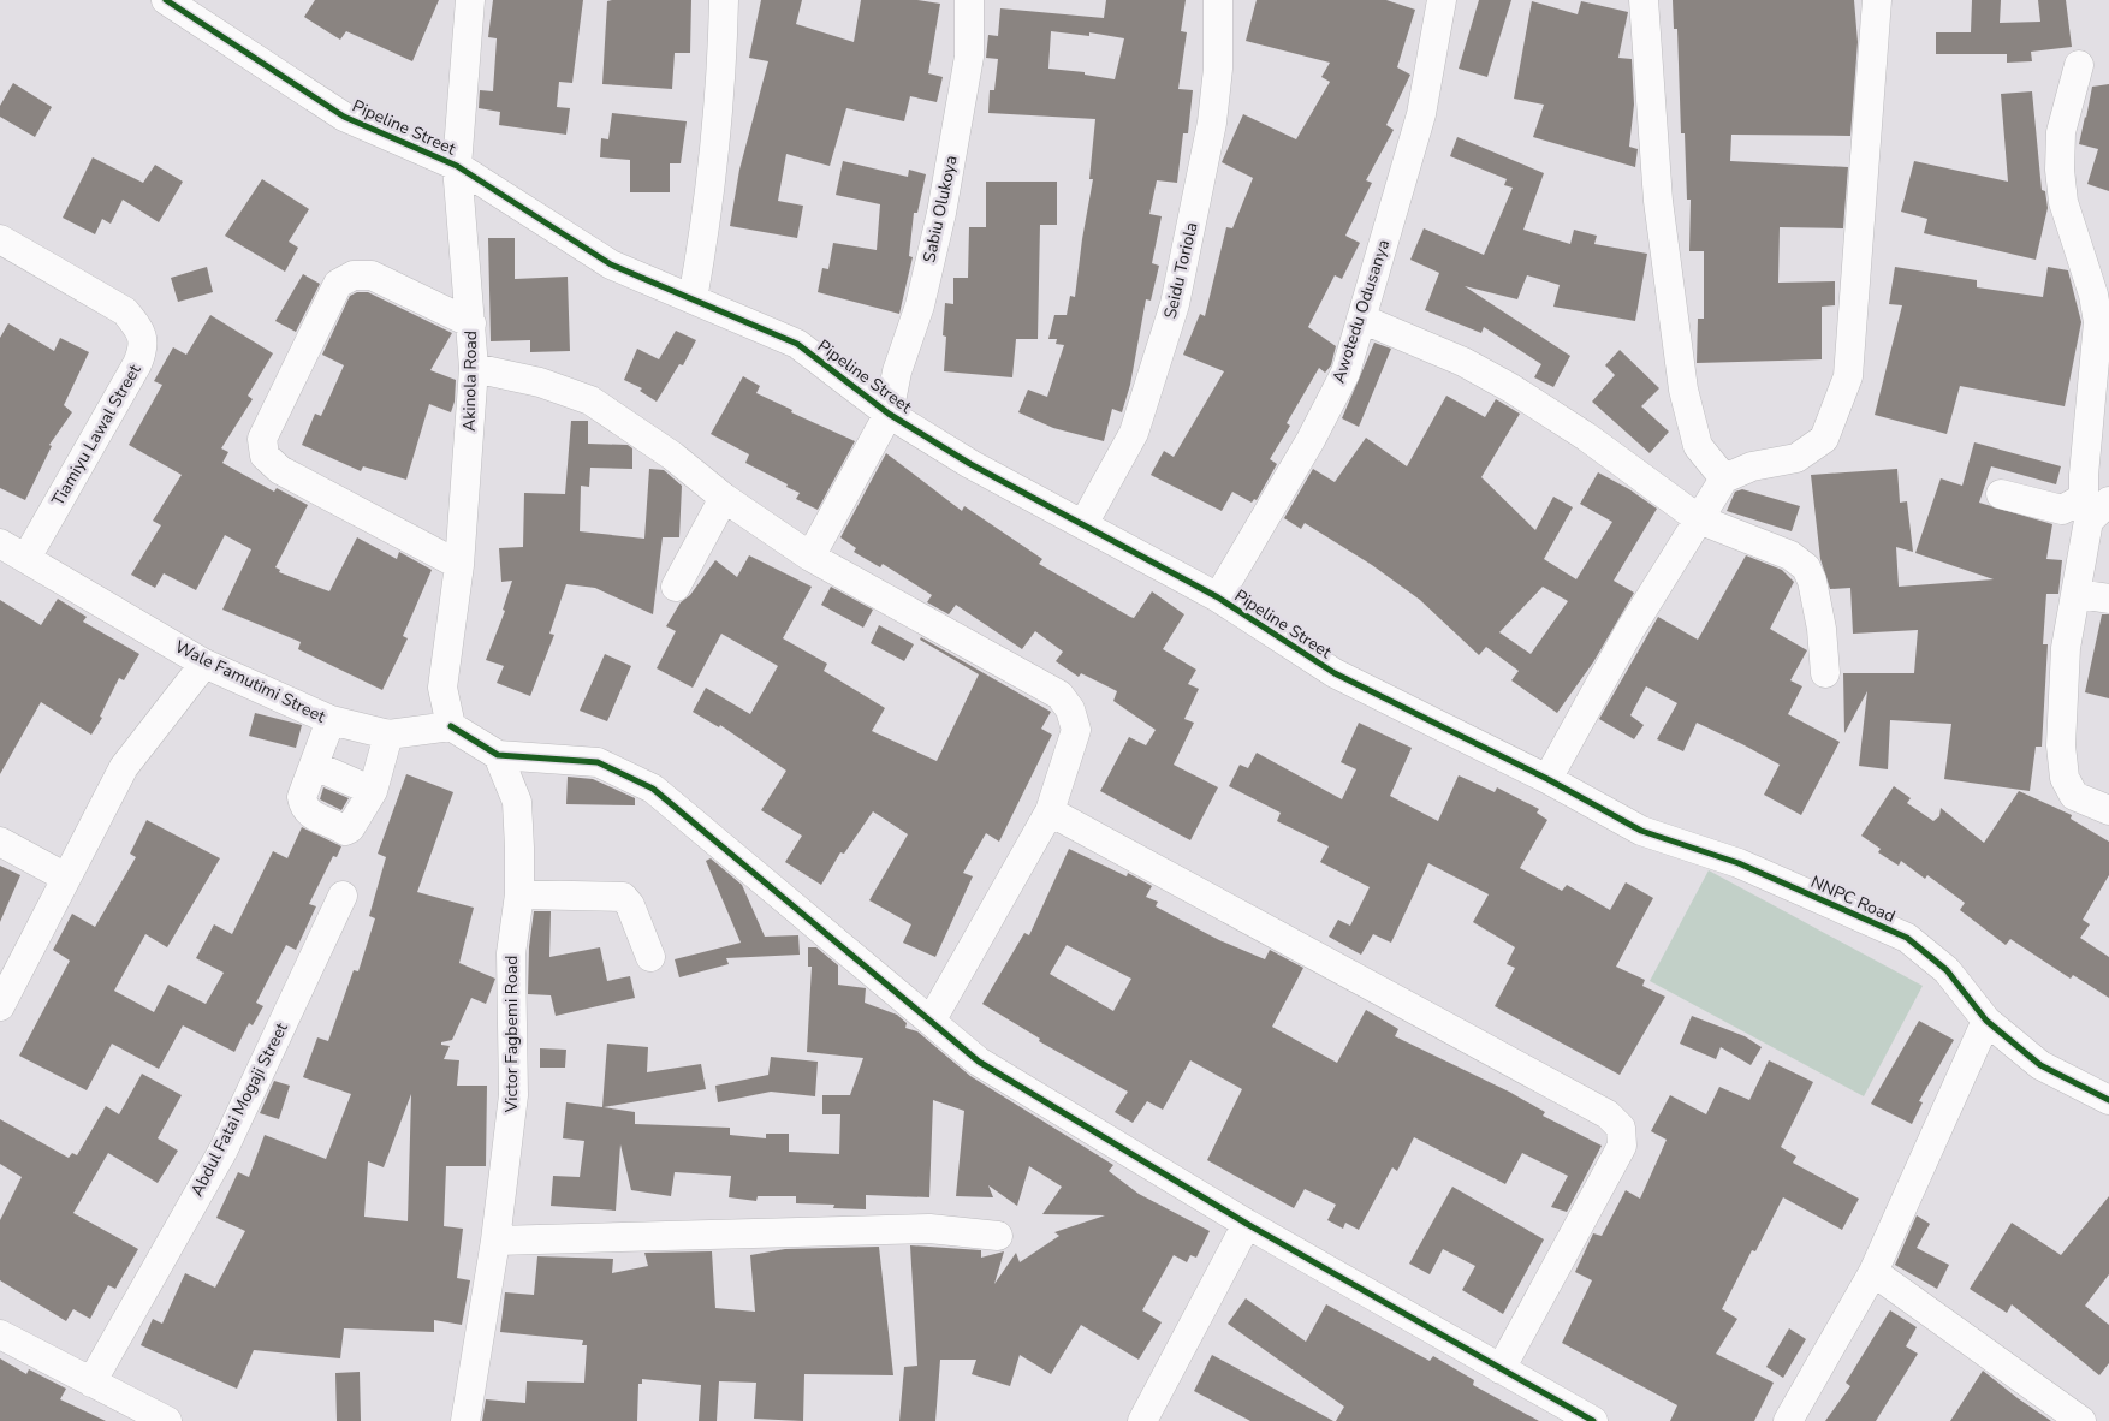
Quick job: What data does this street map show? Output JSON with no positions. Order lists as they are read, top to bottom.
{
  "streets": {
    "street": [
      "Pipeline Street",
      "Sabiu Olukoya",
      "Seidu Toriola",
      "Awotedu Odusanya",
      "Akinola Road",
      "Tiamiyu Lawal Street",
      "Wale Famutimi Street",
      "NNPC Road",
      "Victor Fagbemi Road",
      "Abdul Fatai Mogaji Street"
    ]
  },
  "crossings": [
    ["Pipeline Street", "Sabiu Olukoya"],
    ["Pipeline Street", "Seidu Toriola"],
    ["Pipeline Street", "Awotedu Odusanya"],
    ["Pipeline Street", "Akinola Road"],
    ["Pipeline Street", "NNPC Road"],
    ["Akinola Road", "Wale Famutimi Street"],
    ["Tiamiyu Lawal Street", "Wale Famutimi Street"]
  ]
}
